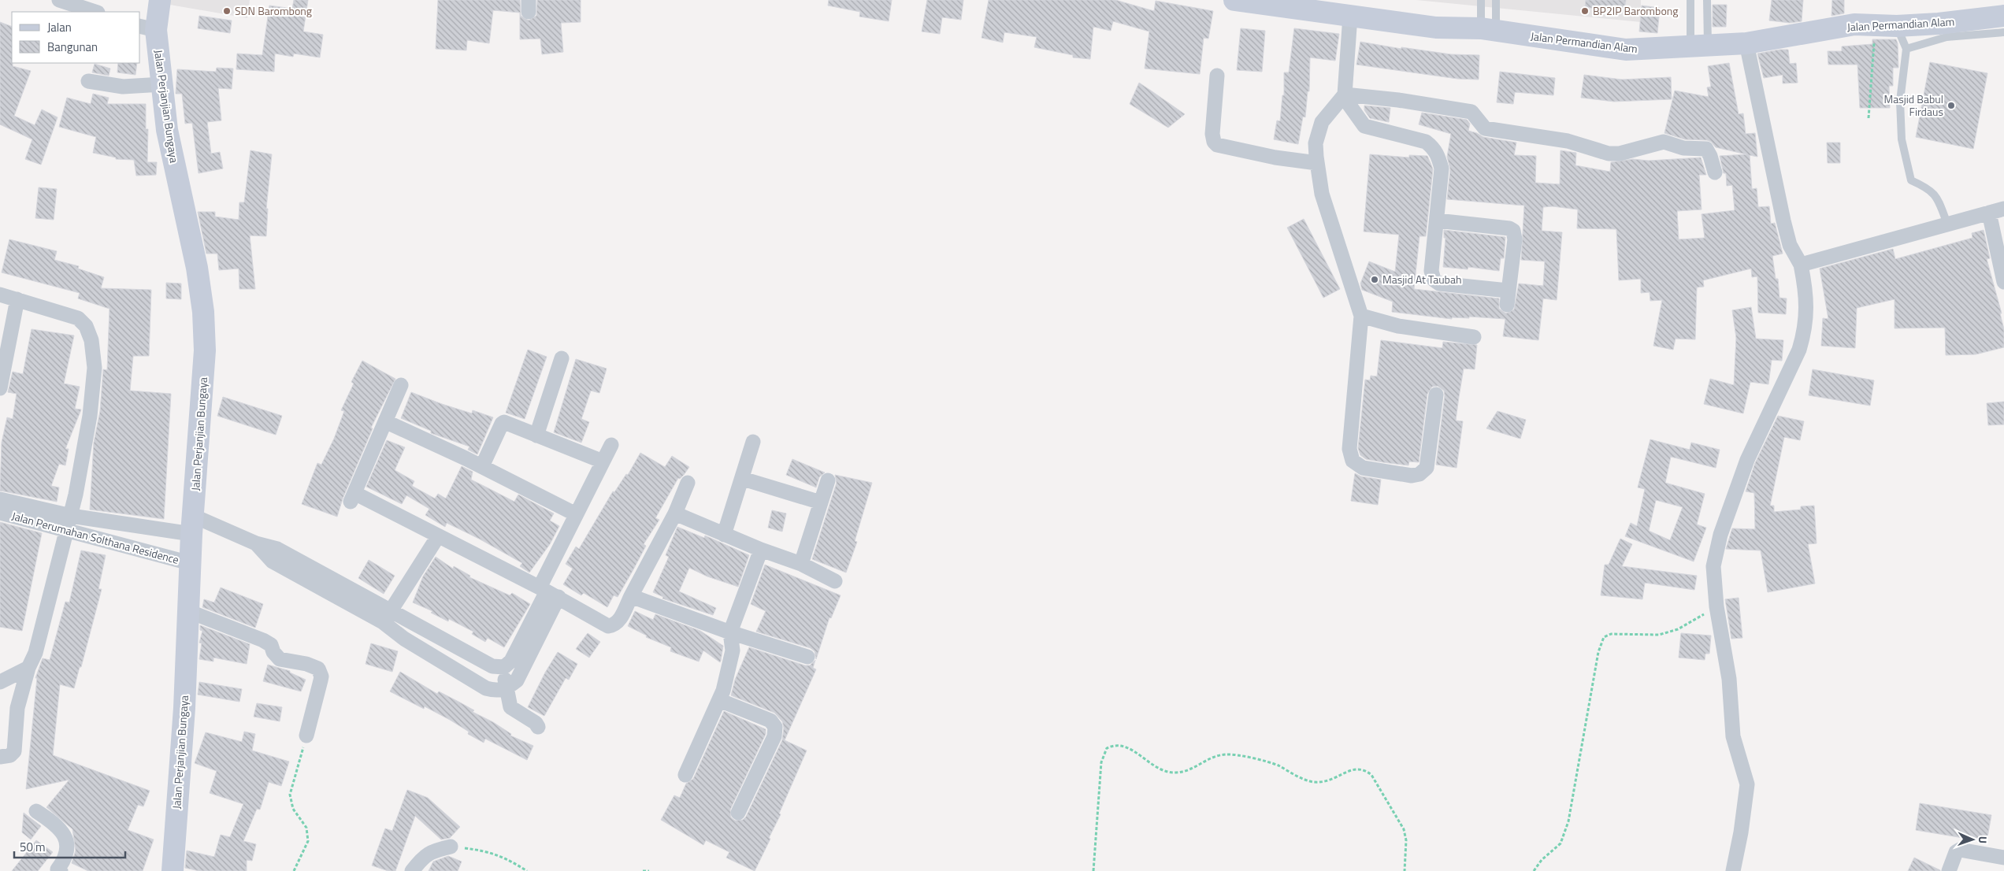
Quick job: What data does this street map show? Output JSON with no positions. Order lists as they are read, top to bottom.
{
  "streets": {
    "main road": ["Jalan Permandian Alam", "Jalan Perjanjian Bungaya"],
    "street": ["Jalan Perumahan Solthana Residence"]
  },
  "crossings": [
    ["Jalan Perjanjian Bungaya", "Jalan Perumahan Solthana Residence"]
  ],
  "places": [
    "SDN Barombong",
    "BP2IP Barombong",
    "Masjid Babul Firdaus",
    "Masjid At Taubah"
  ],
  "legend": ["Jalan", "Bangunan"],
  "scale_bar": "50 m",
  "north": "right"
}
